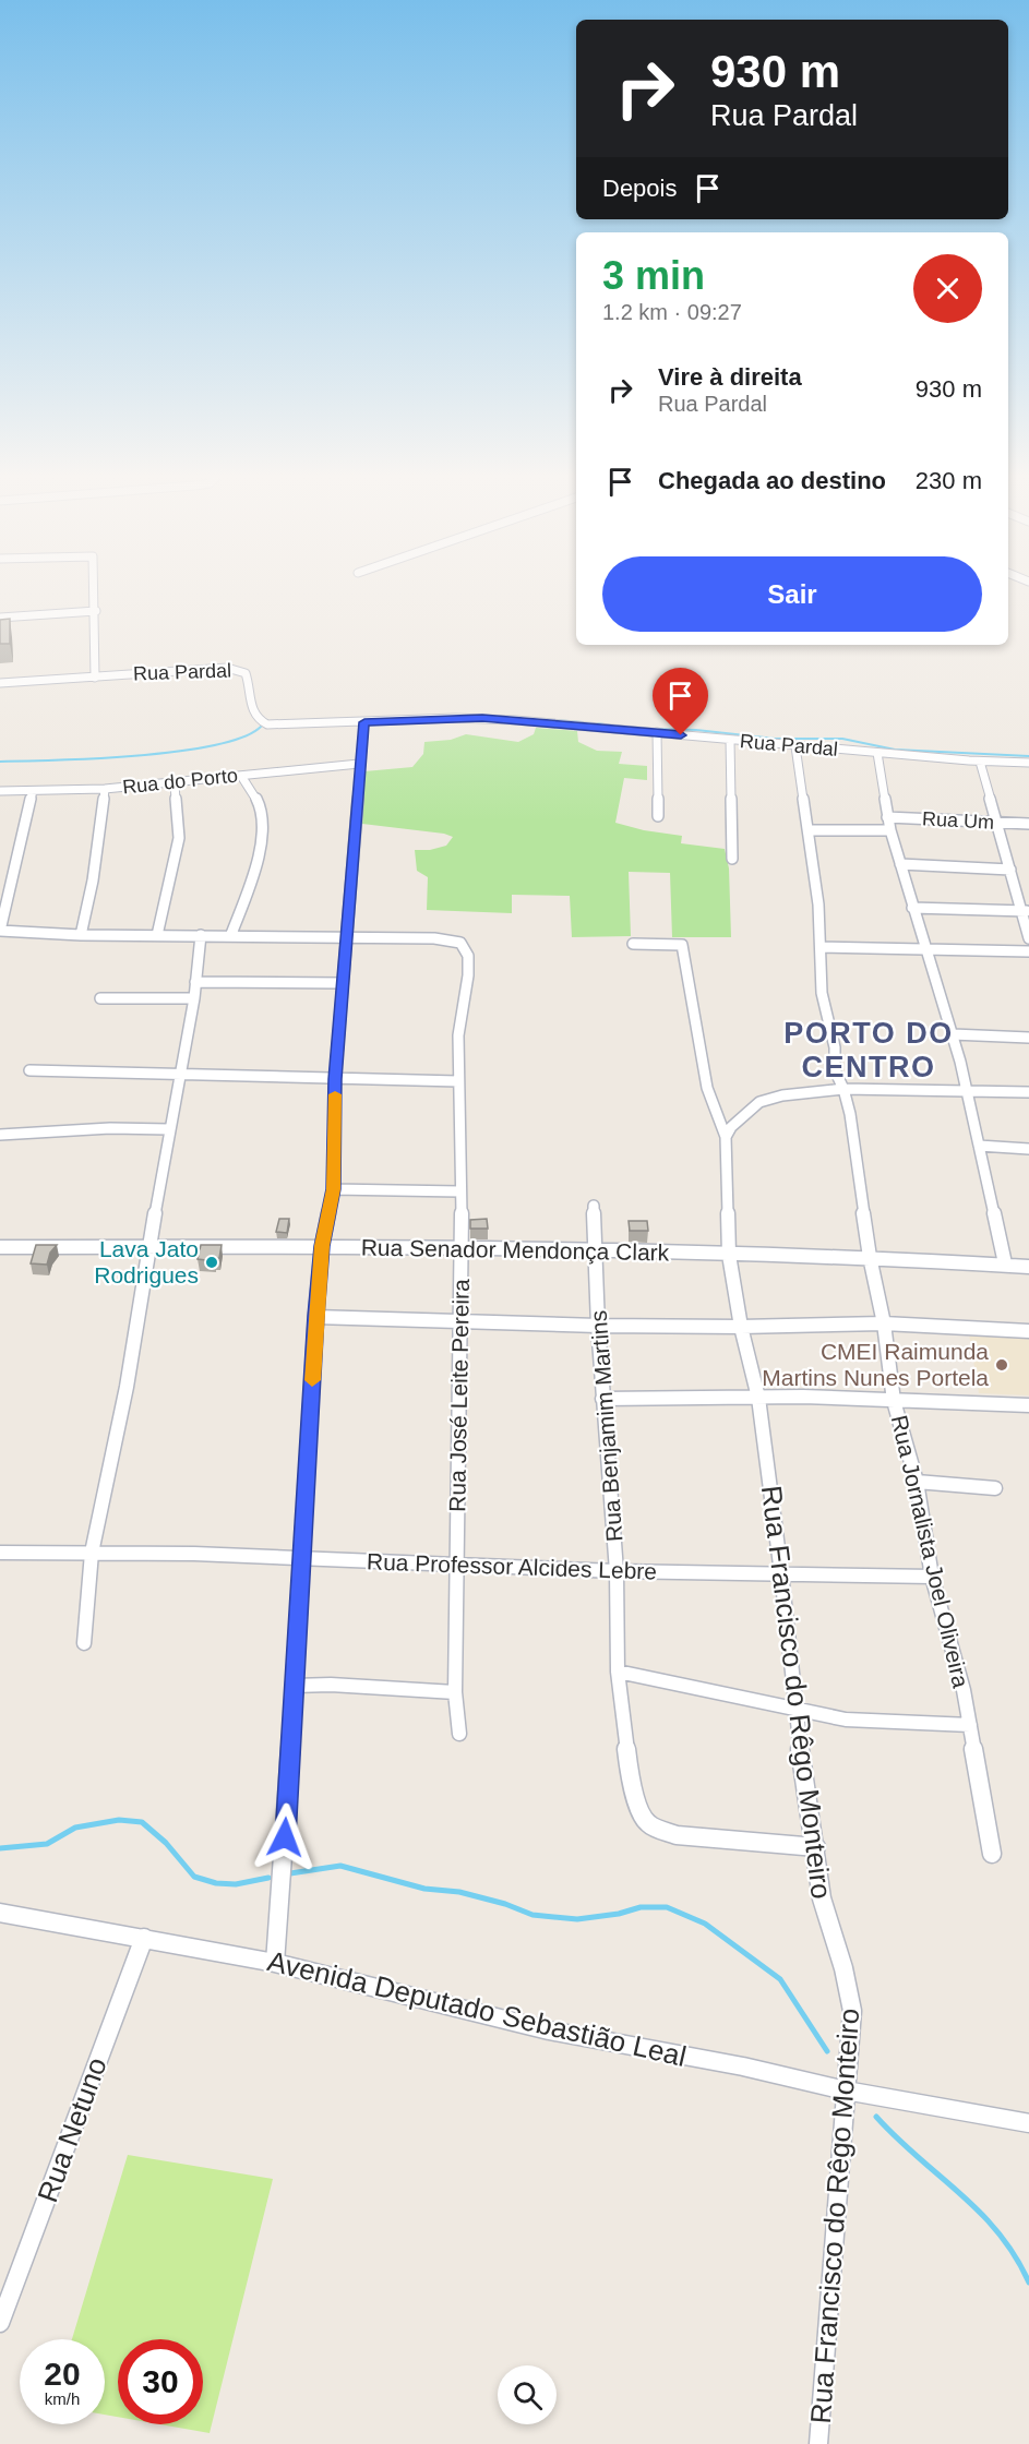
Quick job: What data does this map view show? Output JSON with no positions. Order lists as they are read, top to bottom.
{
  "streets": {
    "street": [
      "Rua Pardal",
      "Rua do Porto",
      "Rua Um",
      "Rua Senador Mendonça Clark",
      "Rua José Leite Pereira",
      "Rua Benjamim Martins",
      "Rua Jornalista Joel Oliveira",
      "Rua Professor Alcides Lebre",
      "Rua Francisco do Rêgo Monteiro",
      "Avenida Deputado Sebastião Leal",
      "Rua Netuno"
    ]
  },
  "crossings": [
    ["Rua Pardal", "Rua Jornalista Joel Oliveira"],
    ["Rua Um", "Rua Jornalista Joel Oliveira"],
    ["Rua Senador Mendonça Clark", "Rua José Leite Pereira"],
    ["Rua Senador Mendonça Clark", "Rua Benjamim Martins"],
    ["Rua Senador Mendonça Clark", "Rua Jornalista Joel Oliveira"],
    ["Rua Senador Mendonça Clark", "Rua Francisco do Rêgo Monteiro"],
    ["Rua José Leite Pereira", "Rua Professor Alcides Lebre"],
    ["Rua Benjamim Martins", "Rua Professor Alcides Lebre"],
    ["Rua Benjamim Martins", "Rua Francisco do Rêgo Monteiro"],
    ["Rua Jornalista Joel Oliveira", "Rua Professor Alcides Lebre"],
    ["Rua Professor Alcides Lebre", "Rua Francisco do Rêgo Monteiro"],
    ["Rua Francisco do Rêgo Monteiro", "Avenida Deputado Sebastião Leal"],
    ["Avenida Deputado Sebastião Leal", "Rua Netuno"]
  ],
  "districts": ["PORTO DO CENTRO"],
  "places": ["Lava Jato Rodrigues", "CMEI Raimunda Martins Nunes Portela"],
  "page": {
    "turn": ["930 m", "Rua Pardal"],
    "then": "Depois",
    "heading": ["3 min", "1.2 km · 09:27"],
    "list": [
      {
        "name": "Vire à direita",
        "note": "Rua Pardal",
        "value": "930 m"
      },
      {
        "name": "Chegada ao destino",
        "value": "230 m"
      }
    ],
    "buttons": "Sair",
    "speed": "20 km/h",
    "limit": "30"
  }
}
